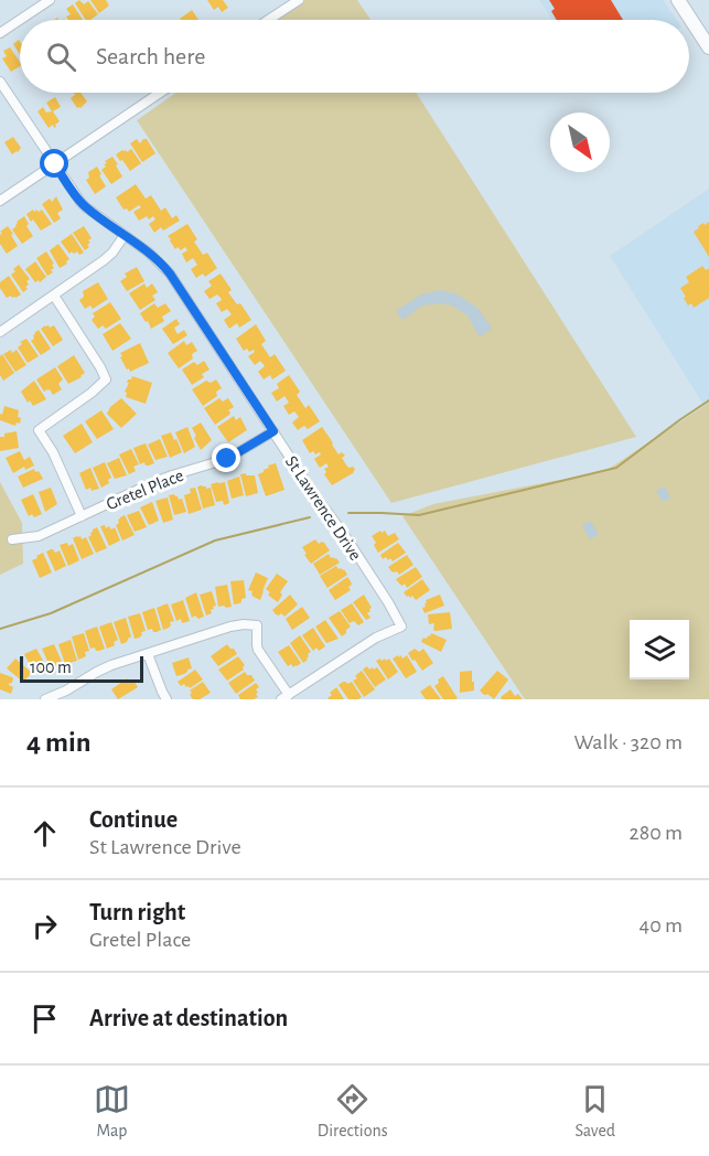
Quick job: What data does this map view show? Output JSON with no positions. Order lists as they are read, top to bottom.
{
  "streets": {
    "street": ["Gretel Place", "St Lawrence Drive"]
  },
  "crossings": [
    ["Gretel Place", "St Lawrence Drive"]
  ],
  "scale_bar": "100 m",
  "north": "bottom right",
  "page": {
    "search": "Search here",
    "scale": "100 m",
    "heading": ["4 min", "Walk · 320 m"],
    "list": [
      ["Continue", "St Lawrence Drive", "280 m"],
      ["Turn right", "Gretel Place", "40 m"],
      "Arrive at destination"
    ],
    "nav": ["Map", "Directions", "Saved"]
  }
}
